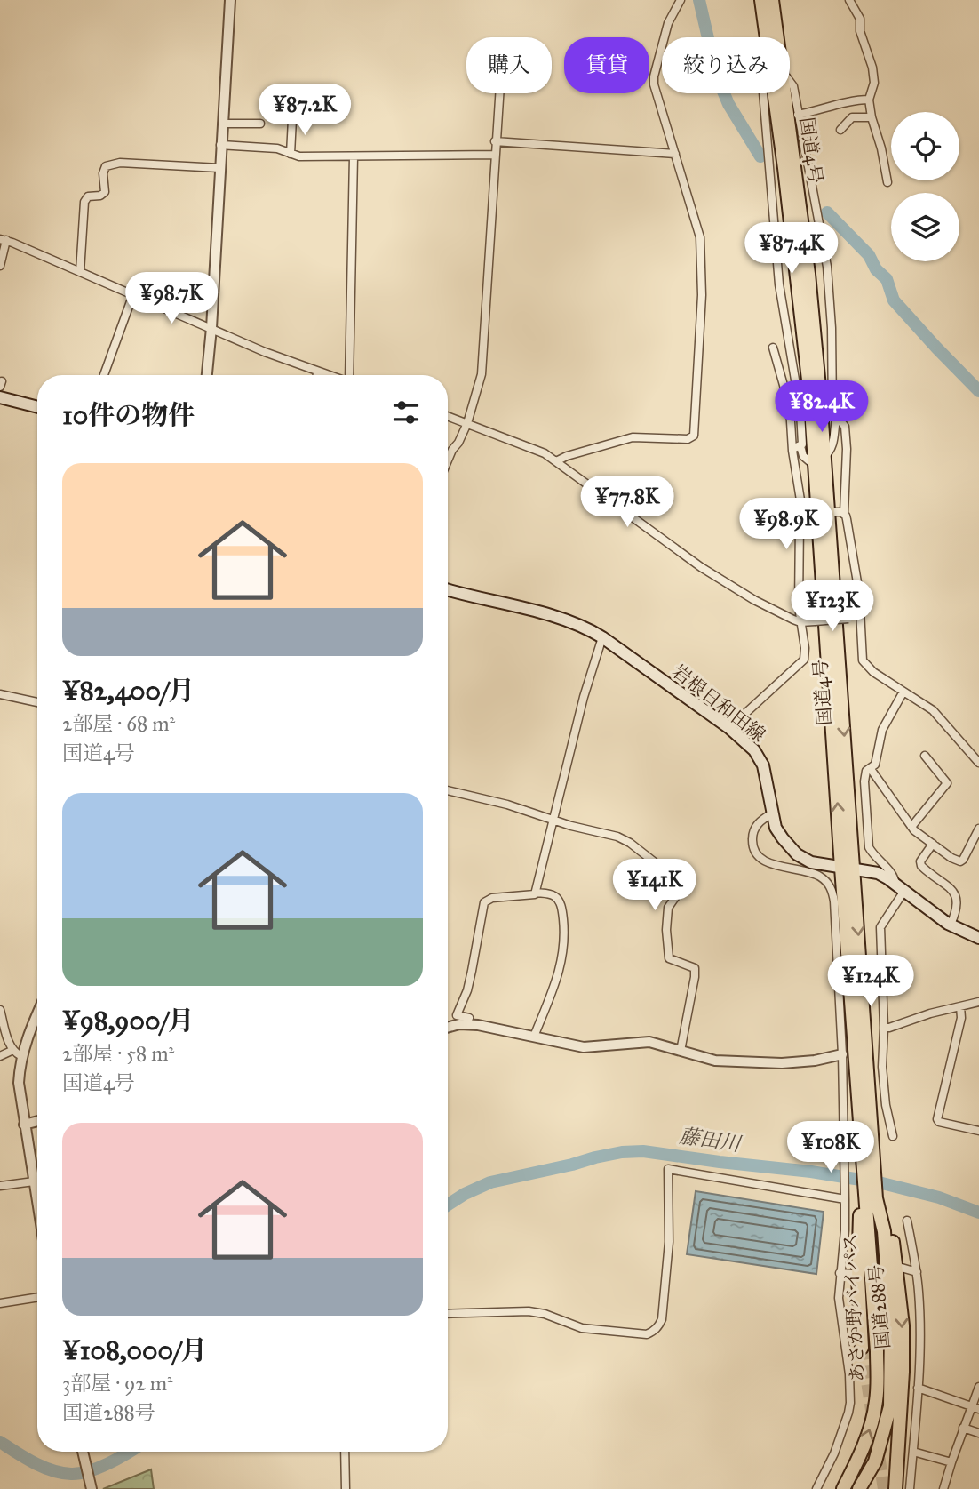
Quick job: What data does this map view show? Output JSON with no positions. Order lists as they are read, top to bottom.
{
  "streets": {
    "highway": ["国道4号", "国道288号", "あさか野バイパス"],
    "main road": ["岩根日和田線"]
  },
  "crossings": [
    ["国道4号", "岩根日和田線"],
    ["国道4号", "国道288号"],
    ["国道288号", "あさか野バイパス"]
  ],
  "water": ["藤田川"],
  "page": {
    "chip": ["購入", "賃貸", "絞り込み"],
    "price": [
      "¥87.2K",
      "¥87.4K",
      "¥98.7K",
      "¥82.4K",
      "¥77.8K",
      "¥98.9K",
      "¥123K",
      "¥141K",
      "¥124K",
      "¥108K"
    ],
    "heading": "10件の物件",
    "list": [
      {
        "name": "¥82,400/月",
        "note": "2部屋 · 68 m² · 国道4号"
      },
      {
        "name": "¥98,900/月",
        "note": "2部屋 · 58 m² · 国道4号"
      },
      {
        "name": "¥108,000/月",
        "note": "3部屋 · 92 m² · 国道288号"
      }
    ]
  }
}
